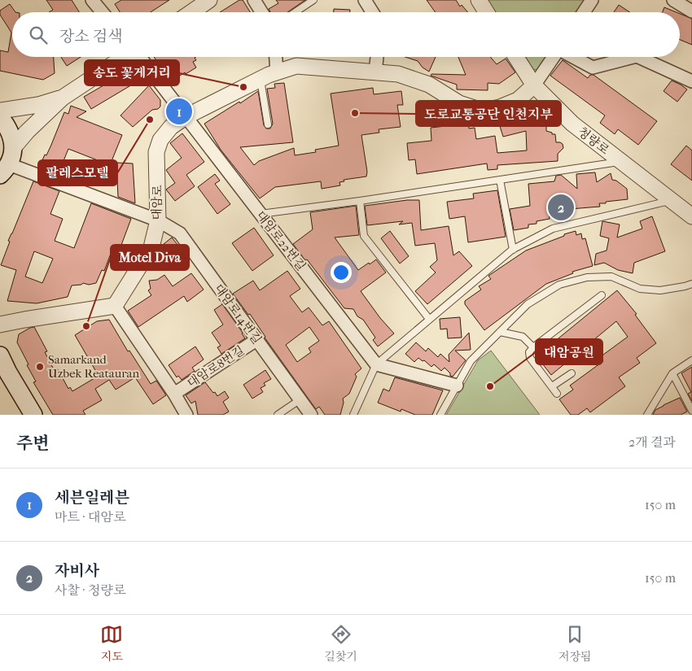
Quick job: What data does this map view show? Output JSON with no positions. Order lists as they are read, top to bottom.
{
  "streets": {
    "street": [
      "청량로",
      "대암로",
      "대암로22번길",
      "대암로14번길",
      "대암로8번길"
    ]
  },
  "crossings": [
    ["청량로", "대암로"],
    ["대암로", "대암로22번길"],
    ["대암로", "대암로14번길"],
    ["대암로", "대암로8번길"],
    ["대암로14번길", "대암로8번길"]
  ],
  "places": [
    "송도 꽃게거리",
    "도로교통공단 인천지부",
    "팔레스모텔",
    "Motel Diva",
    "Samarkand Uzbek Reatauran",
    "대암공원"
  ],
  "page": {
    "search": "장소 검색",
    "pins": ["1", "2"],
    "heading": ["주변", "2개 결과"],
    "list": [
      {
        "mark": "1",
        "name": "세븐일레븐",
        "note": "마트 · 대암로",
        "value": "150 m"
      },
      {
        "mark": "2",
        "name": "자비사",
        "note": "사찰 · 청량로",
        "value": "150 m"
      }
    ],
    "nav": ["지도", "길찾기", "저장됨"]
  }
}
